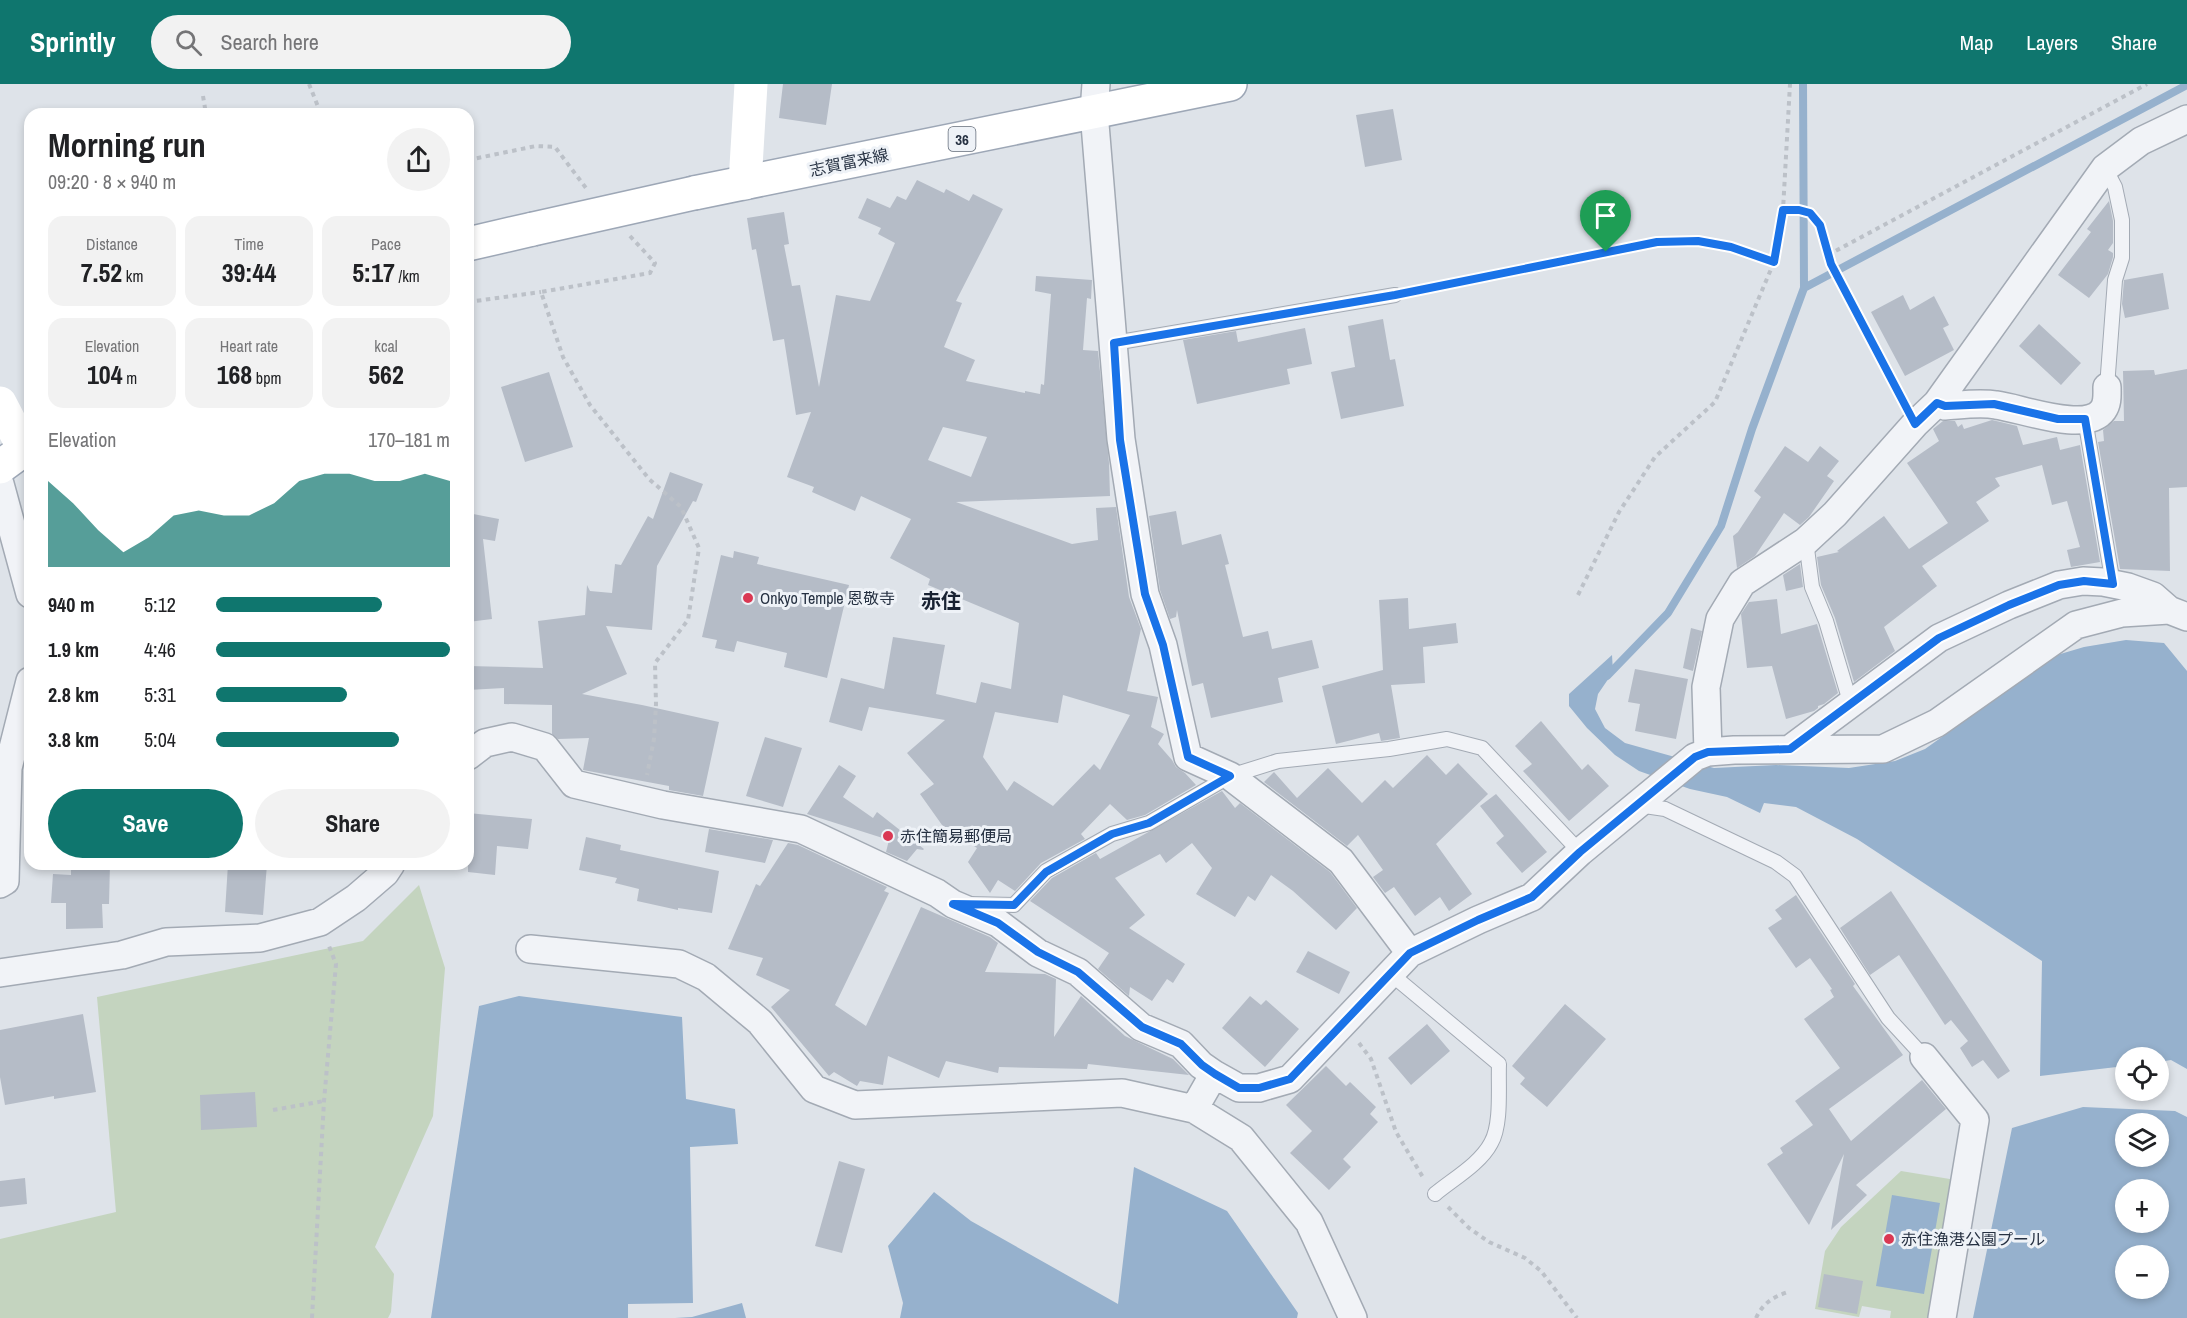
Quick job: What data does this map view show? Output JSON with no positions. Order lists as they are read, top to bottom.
{
  "streets": {
    "main road": ["36", "志賀富来線"]
  },
  "districts": ["赤住"],
  "places": ["Onkyo Temple 恩敬寺", "赤住簡易郵便局", "赤住漁港公園プール"],
  "page": {
    "header": "Sprintly",
    "search": "Search here",
    "nav": ["Map", "Layers", "Share"],
    "heading": ["Morning run", "09:20 · 8 × 940 m"],
    "stats": [
      ["Distance", "7.52 km"],
      ["Time", "39:44"],
      ["Pace", "5:17 /km"],
      ["Elevation", "104 m"],
      ["Heart rate", "168 bpm"],
      ["kcal", "562"]
    ],
    "chart": ["Elevation", "170–181 m"],
    "list": [
      {
        "name": "940 m",
        "note": "5:12"
      },
      {
        "name": "1.9 km",
        "note": "4:46"
      },
      {
        "name": "2.8 km",
        "note": "5:31"
      },
      {
        "name": "3.8 km",
        "note": "5:04"
      }
    ],
    "buttons": ["Save", "Share"],
    "map_buttons": ["+", "−"]
  }
}
